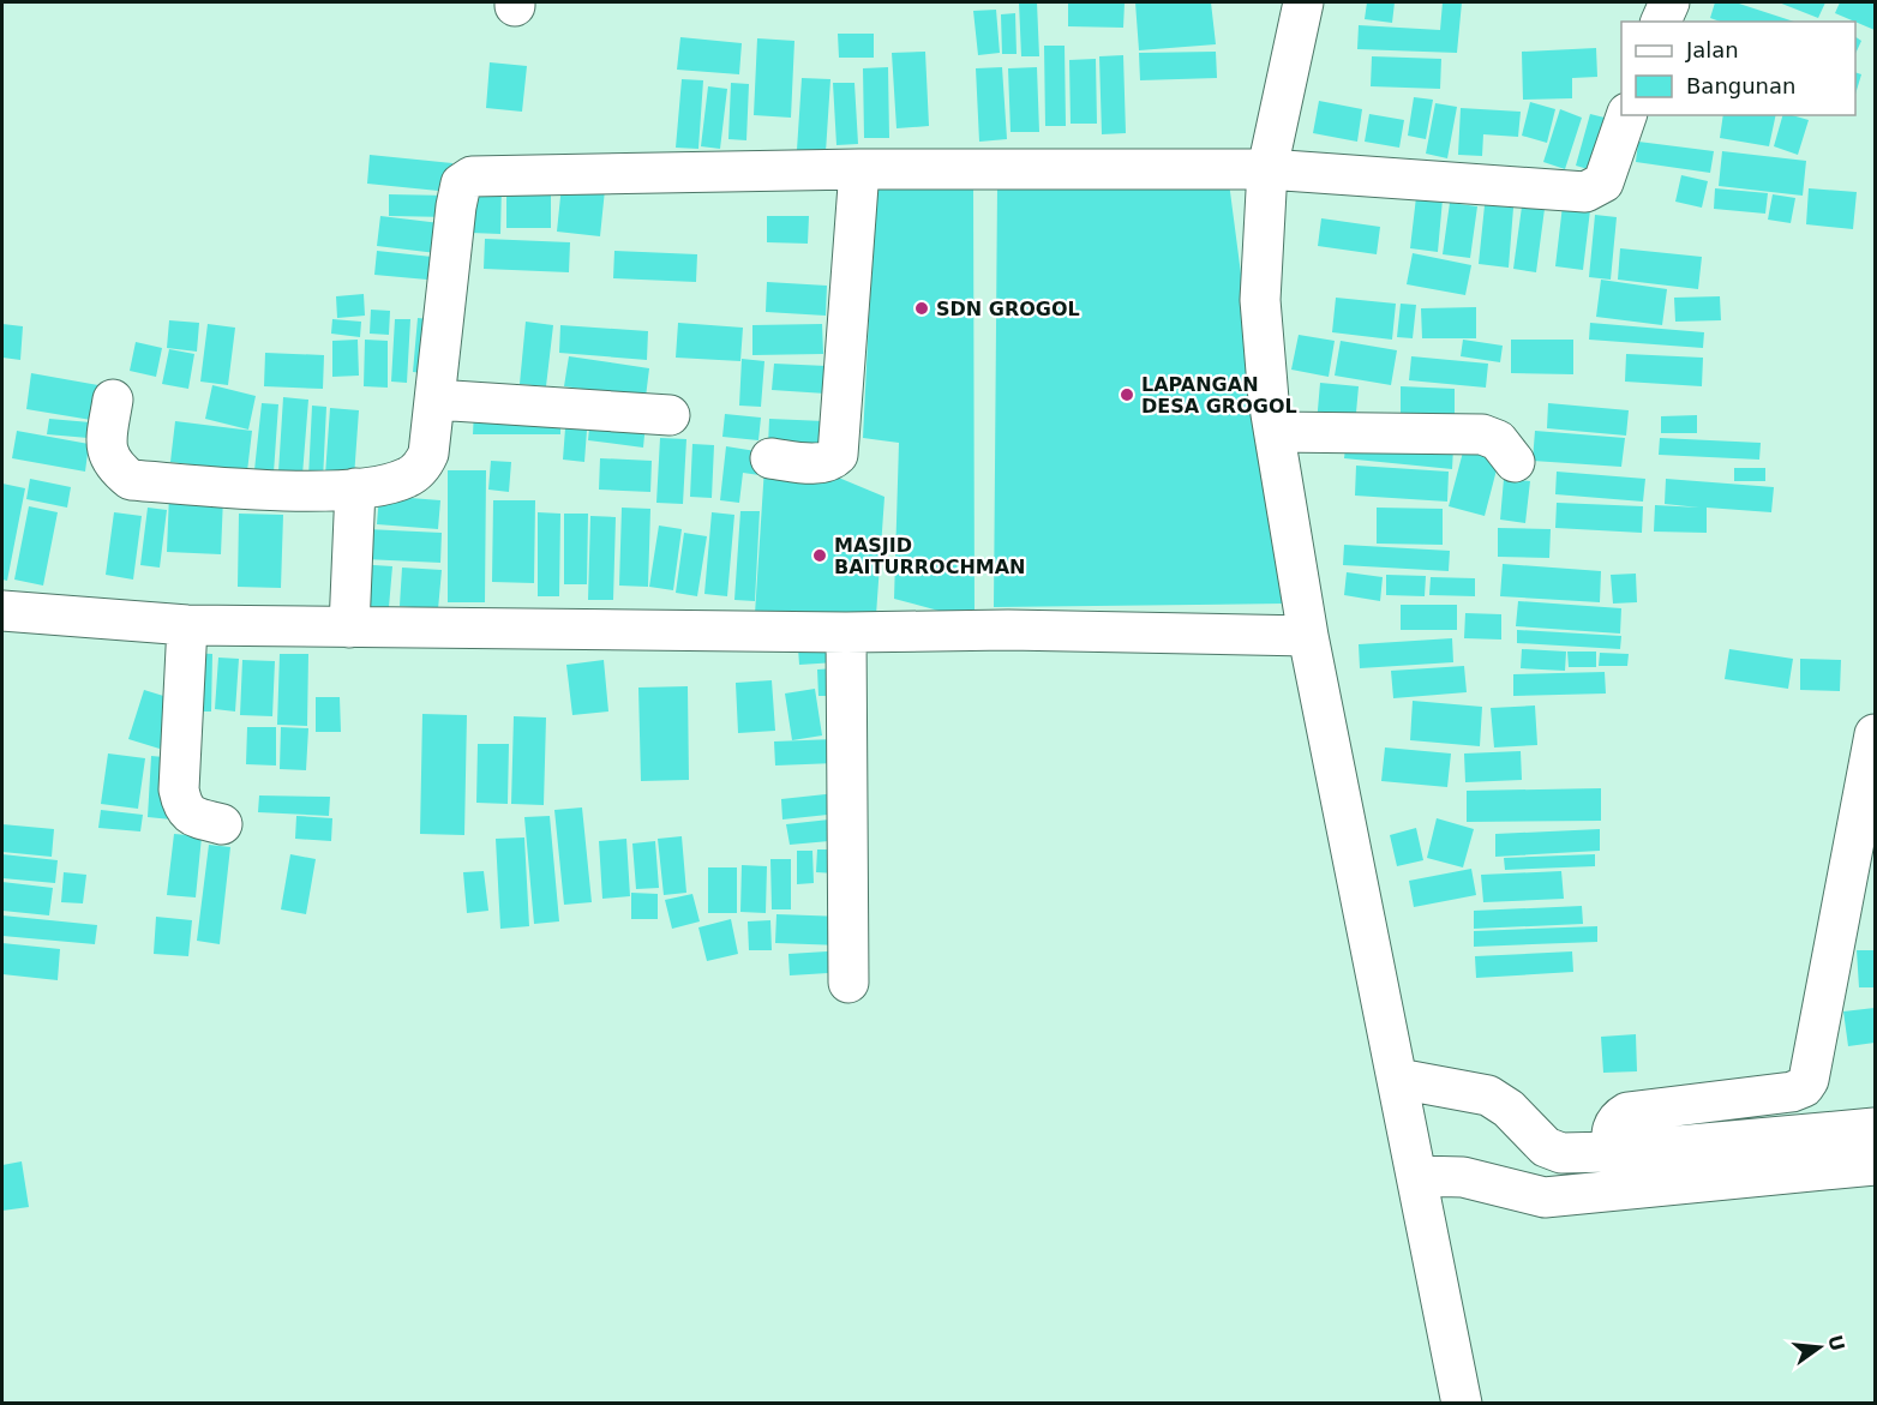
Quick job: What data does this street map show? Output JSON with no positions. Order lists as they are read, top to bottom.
{
  "places": ["SDN GROGOL", "LAPANGAN DESA GROGOL", "MASJID BAITURROCHMAN"],
  "legend": ["Jalan", "Bangunan"],
  "north": "right"
}
